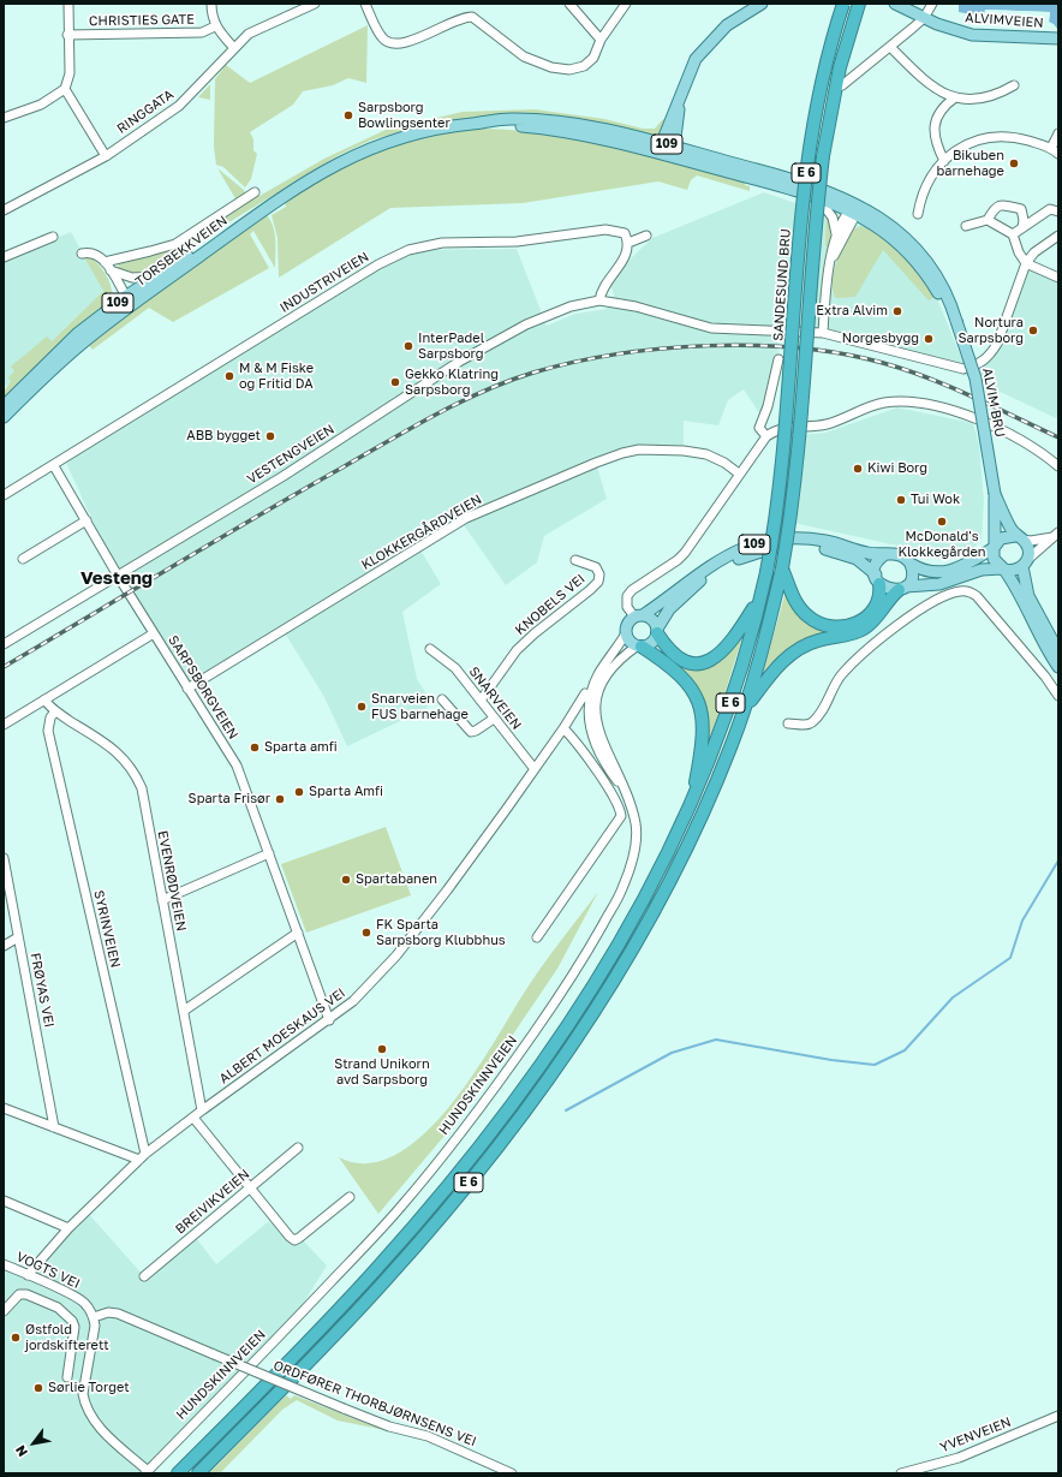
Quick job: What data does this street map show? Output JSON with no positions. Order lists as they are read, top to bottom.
{
  "streets": {
    "highway": ["E 6", "SANDESUND BRU"],
    "main road": [
      "ALVIMVEIEN",
      "109",
      "TORSBEKKVEIEN",
      "ALVIM BRU"
    ],
    "street": [
      "CHRISTIES GATE",
      "RINGGATA",
      "INDUSTRIVEIEN",
      "VESTENGVEIEN",
      "KLOKKERGÅRDVEIEN",
      "KNOBELS VEI",
      "SARPSBORGVEIEN",
      "SNARVEIEN",
      "EVENRØDVEIEN",
      "SYRINVEIEN",
      "FRØYAS VEI",
      "ALBERT MOESKAUS VEI",
      "HUNDSKINNVEIEN",
      "BREIVIKVEIEN",
      "VOGTS VEI",
      "ORDFØRER THORBJØRNSENS VEI",
      "YVENVEIEN"
    ]
  },
  "crossings": [
    ["109", "E 6"],
    ["109", "TORSBEKKVEIEN"],
    ["109", "ALVIM BRU"],
    ["109", "HUNDSKINNVEIEN"],
    ["E 6", "SANDESUND BRU"],
    ["E 6", "HUNDSKINNVEIEN"],
    ["TORSBEKKVEIEN", "ALVIM BRU"],
    ["INDUSTRIVEIEN", "SARPSBORGVEIEN"],
    ["VESTENGVEIEN", "SARPSBORGVEIEN"],
    ["KLOKKERGÅRDVEIEN", "SARPSBORGVEIEN"],
    ["KNOBELS VEI", "SNARVEIEN"],
    ["SARPSBORGVEIEN", "ALBERT MOESKAUS VEI"],
    ["SNARVEIEN", "ALBERT MOESKAUS VEI"],
    ["EVENRØDVEIEN", "SYRINVEIEN"],
    ["EVENRØDVEIEN", "ALBERT MOESKAUS VEI"],
    ["SYRINVEIEN", "ALBERT MOESKAUS VEI"],
    ["ALBERT MOESKAUS VEI", "VOGTS VEI"],
    ["VOGTS VEI", "ORDFØRER THORBJØRNSENS VEI"]
  ],
  "districts": ["Vesteng"],
  "places": [
    "Sarpsborg Bowlingsenter",
    "Bikuben barnehage",
    "Extra Alvim",
    "Nortura Sarpsborg",
    "Norgesbygg",
    "InterPadel Sarpsborg",
    "M & M Fiske og Fritid DA",
    "Gekko Klatring Sarpsborg",
    "ABB bygget",
    "Kiwi Borg",
    "Tui Wok",
    "McDonald's Klokkegården",
    "Snarveien FUS barnehage",
    "Sparta amfi",
    "Sparta Amfi",
    "Sparta Frisør",
    "Spartabanen",
    "FK Sparta Sarpsborg Klubbhus",
    "Strand Unikorn avd Sarpsborg",
    "Østfold jordskifterett",
    "Sørlie Torget"
  ],
  "north": "bottom left"
}
